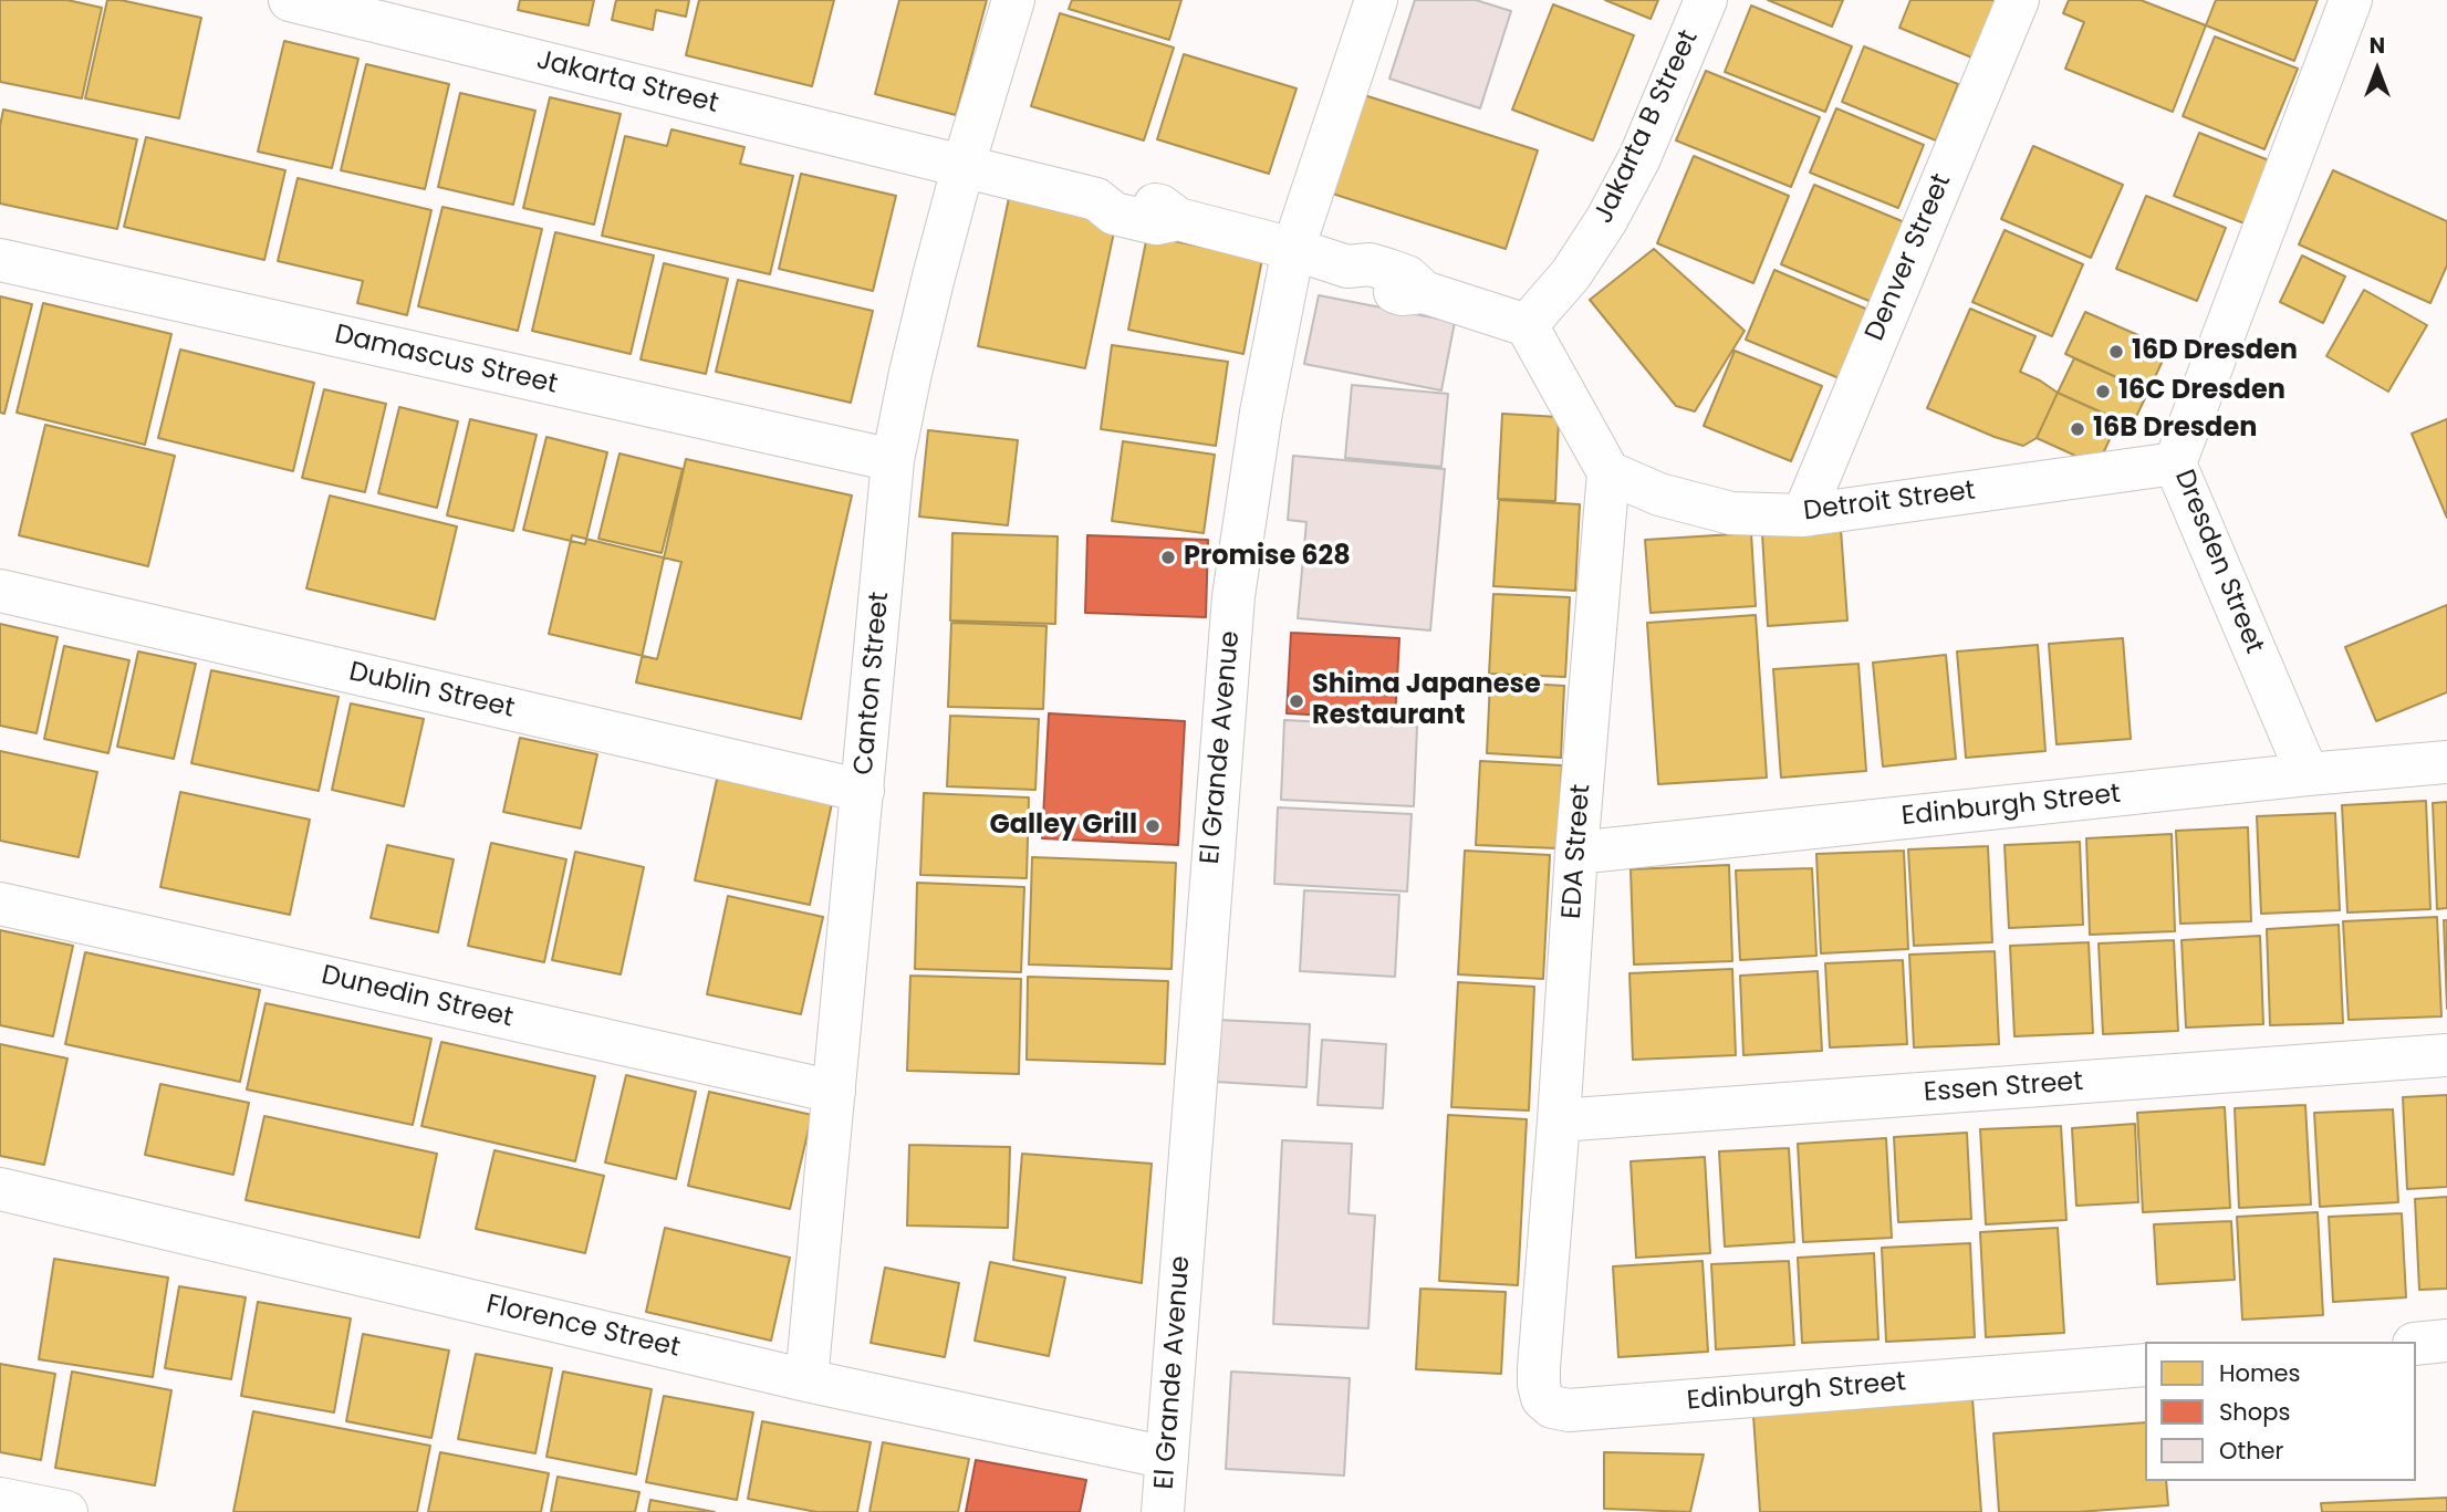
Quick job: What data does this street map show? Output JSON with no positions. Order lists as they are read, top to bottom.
{
  "streets": {
    "street": [
      "Jakarta Street",
      "Jakarta B Street",
      "Denver Street",
      "Damascus Street",
      "Detroit Street",
      "Dresden Street",
      "Canton Street",
      "Dublin Street",
      "El Grande Avenue",
      "Edinburgh Street",
      "EDA Street",
      "Dunedin Street",
      "Essen Street",
      "Florence Street"
    ]
  },
  "crossings": [
    ["Jakarta Street", "Jakarta B Street"],
    ["Jakarta Street", "Canton Street"],
    ["Jakarta Street", "El Grande Avenue"],
    ["Denver Street", "Detroit Street"],
    ["Damascus Street", "Canton Street"],
    ["Detroit Street", "Dresden Street"],
    ["Detroit Street", "EDA Street"],
    ["Dresden Street", "Edinburgh Street"],
    ["Canton Street", "Dublin Street"],
    ["Canton Street", "Dunedin Street"],
    ["Canton Street", "Florence Street"],
    ["El Grande Avenue", "Florence Street"],
    ["Edinburgh Street", "EDA Street"],
    ["EDA Street", "Essen Street"]
  ],
  "places": [
    "16D Dresden",
    "16C Dresden",
    "16B Dresden",
    "Promise 628",
    "Shima Japanese Restaurant",
    "Galley Grill"
  ],
  "legend": ["Homes", "Shops", "Other"],
  "north": "top"
}
